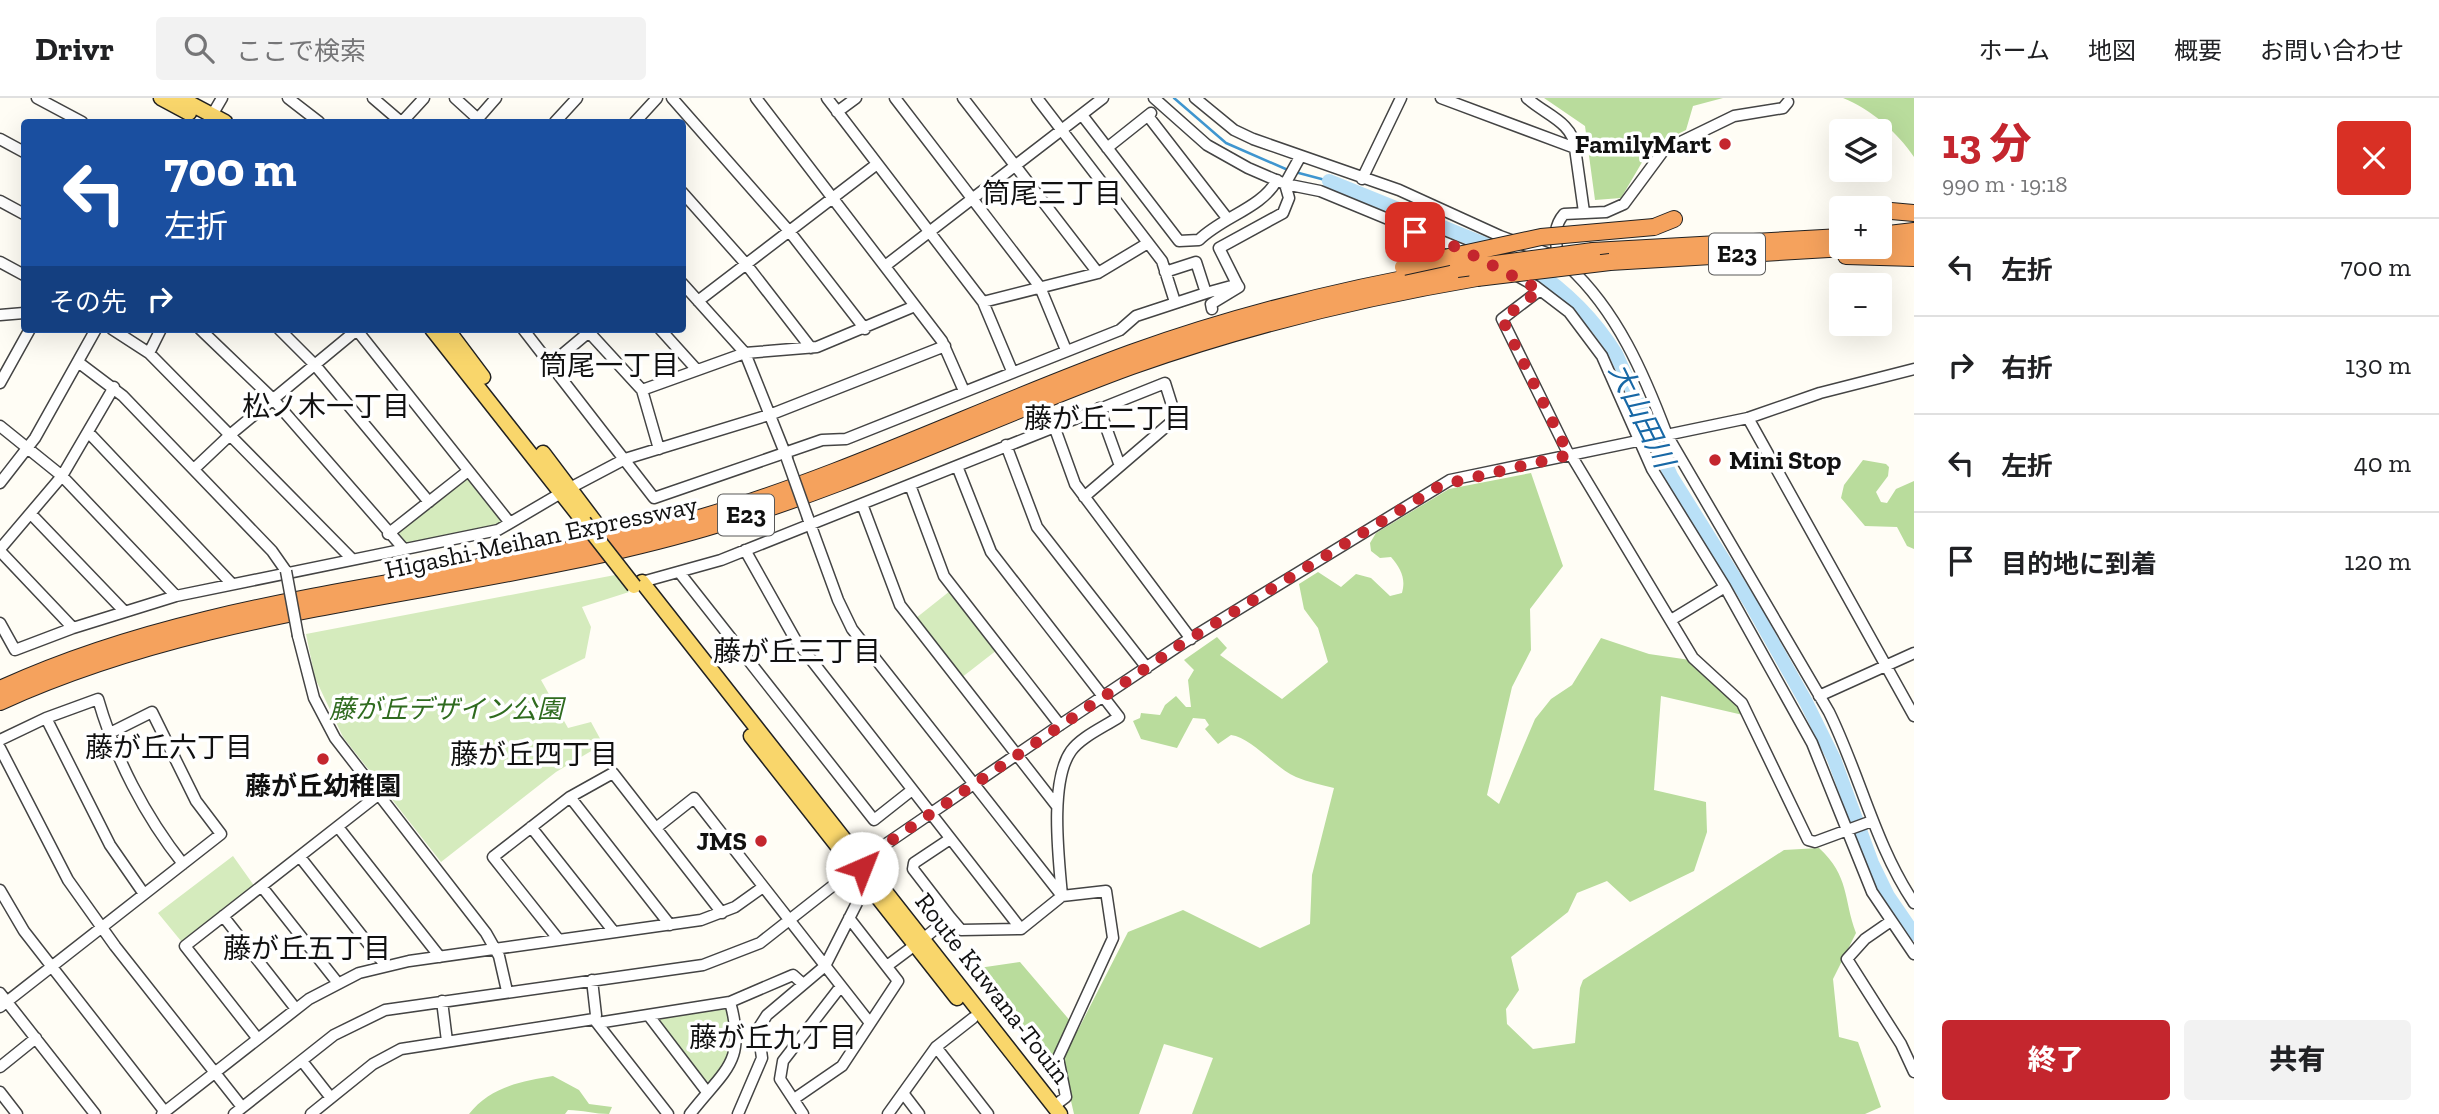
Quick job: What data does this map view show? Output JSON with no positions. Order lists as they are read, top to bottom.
{
  "streets": {
    "highway": ["E23", "Higashi-Meihan Expressway"],
    "main road": ["Route Kuwana-Touin"]
  },
  "districts": [
    "筒尾三丁目",
    "筒尾一丁目",
    "松ノ木一丁目",
    "藤が丘二丁目",
    "藤が丘三丁目",
    "藤が丘六丁目",
    "藤が丘四丁目",
    "藤が丘五丁目",
    "藤が丘九丁目"
  ],
  "water": ["大山田川"],
  "parks": ["藤が丘デザイン公園"],
  "places": [
    "FamilyMart",
    "Mini Stop",
    "藤が丘幼稚園",
    "JMS"
  ],
  "page": {
    "header": "Drivr",
    "search": "ここで検索",
    "nav": [
      "ホーム",
      "地図",
      "概要",
      "お問い合わせ"
    ],
    "heading": ["13 分", "990 m · 19:18"],
    "map_buttons": ["+", "−"],
    "turn": ["700 m", "左折"],
    "list": [
      {
        "name": "左折",
        "value": "700 m"
      },
      {
        "name": "右折",
        "value": "130 m"
      },
      {
        "name": "左折",
        "value": "40 m"
      },
      {
        "name": "目的地に到着",
        "value": "120 m"
      }
    ],
    "then": "その先",
    "buttons": ["終了", "共有"]
  }
}
